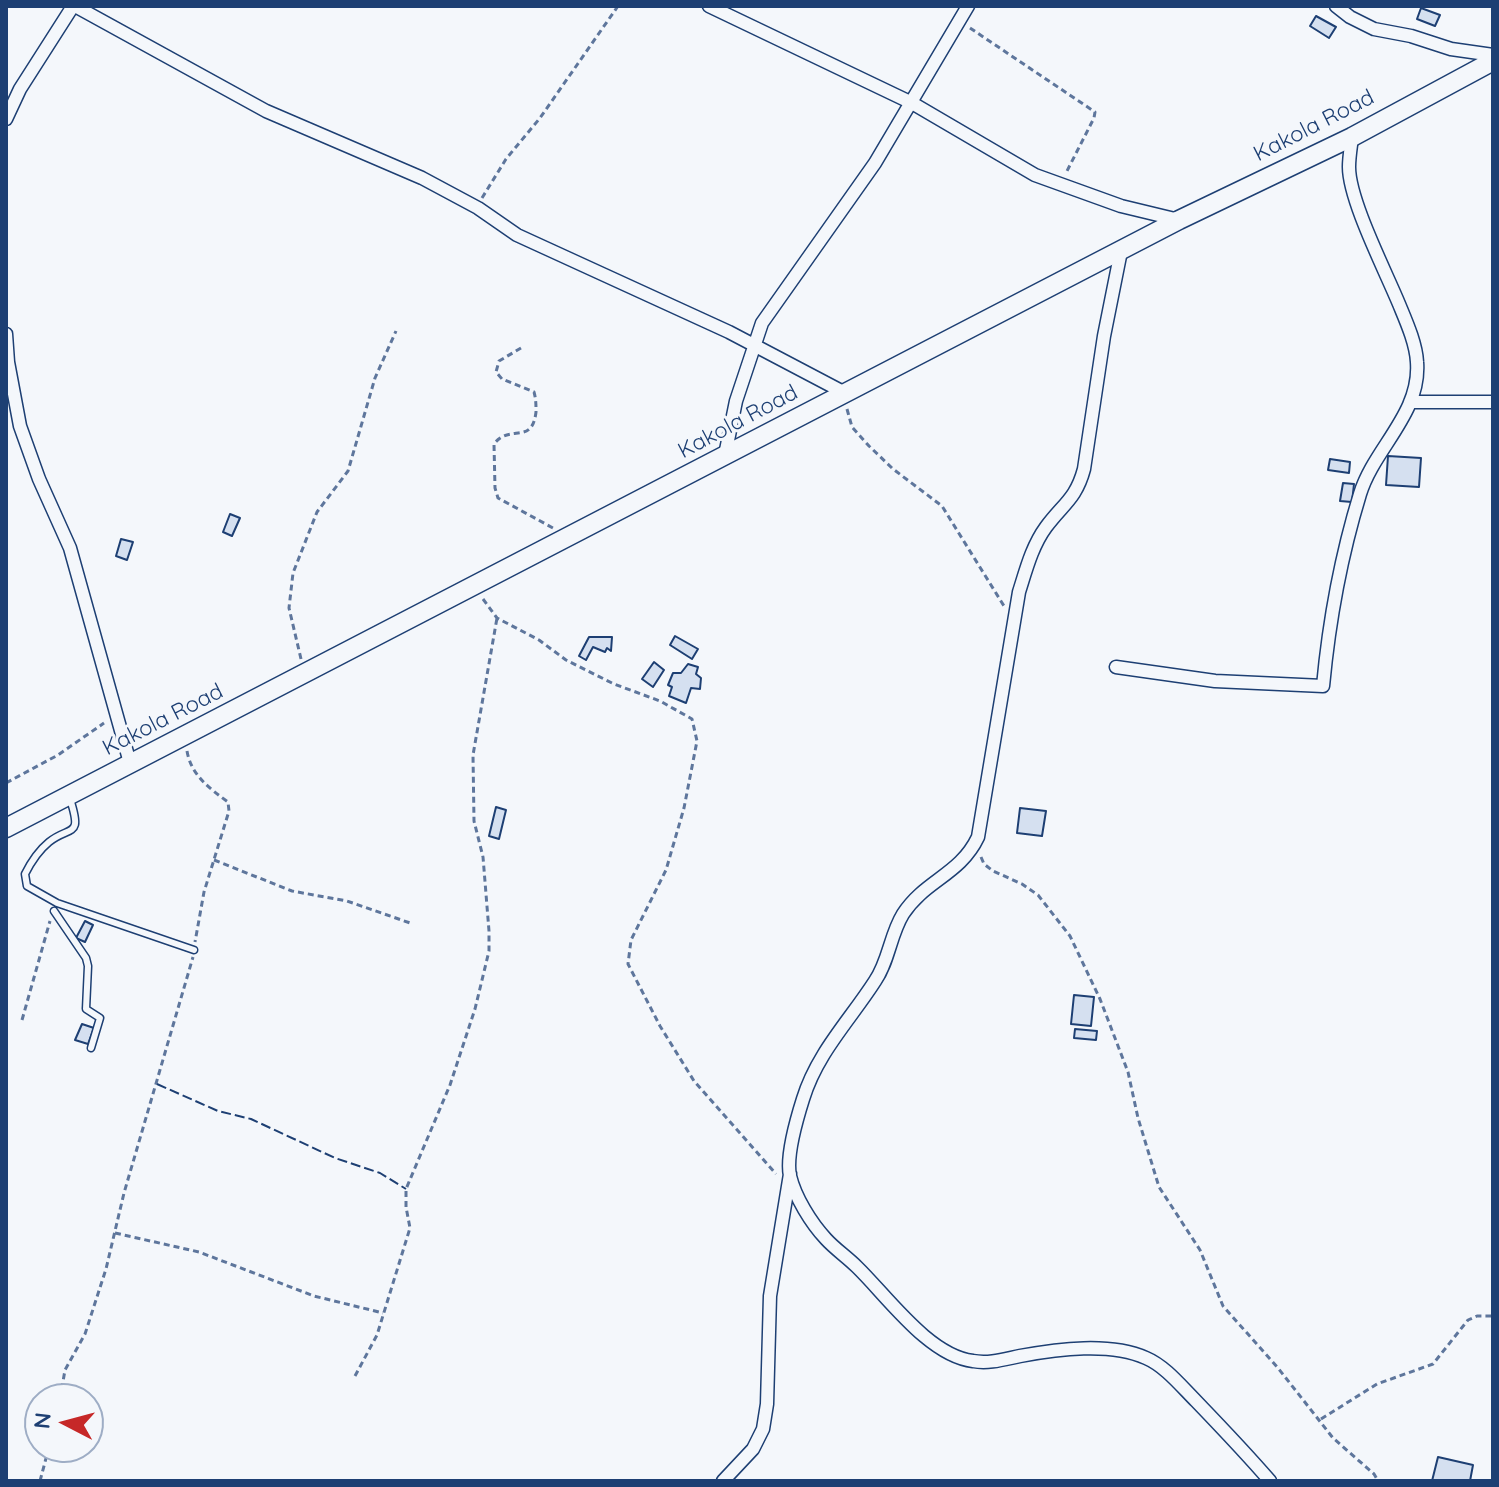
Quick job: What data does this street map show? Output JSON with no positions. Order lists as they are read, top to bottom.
{
  "streets": {
    "main road": ["Kakola Road"]
  },
  "north": "left"
}
